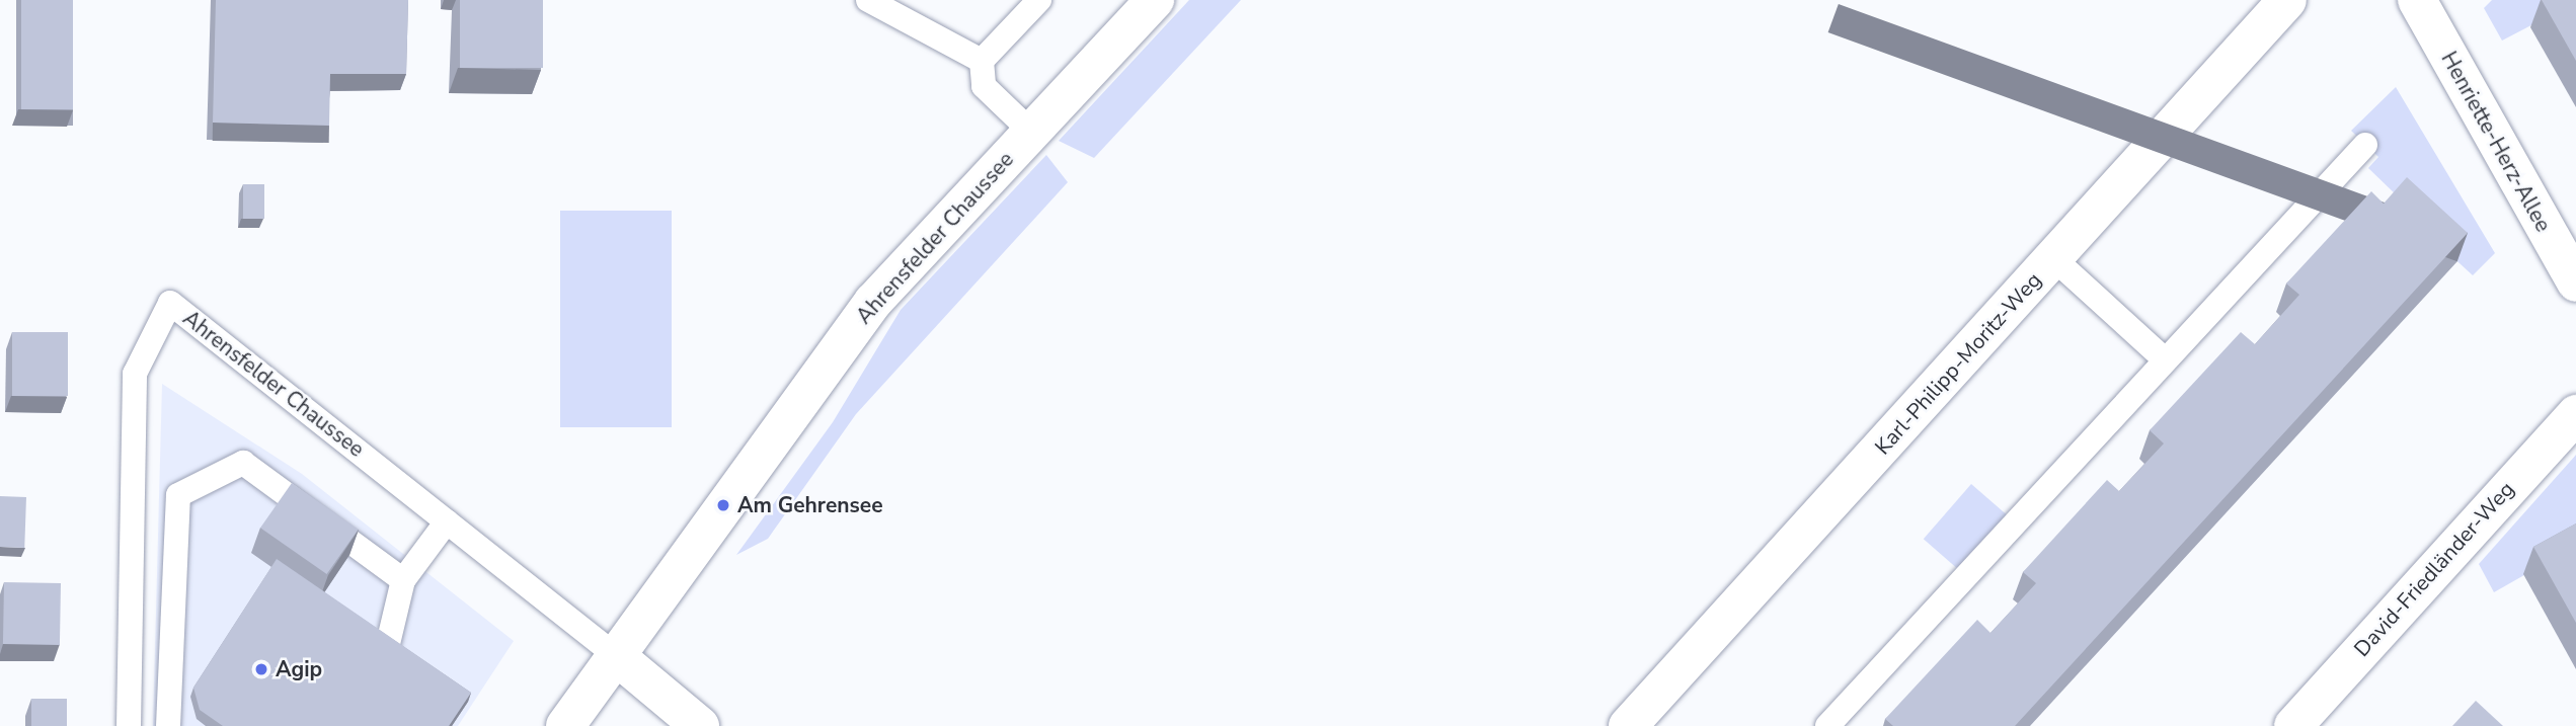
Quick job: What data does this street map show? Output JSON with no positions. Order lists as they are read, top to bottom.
{
  "streets": {
    "street": [
      "Henriette-Herz-Allee",
      "Ahrensfelder Chaussee",
      "Karl-Philipp-Moritz-Weg",
      "David-Friedländer-Weg"
    ]
  },
  "places": ["Am Gehrensee", "Agip"]
}
